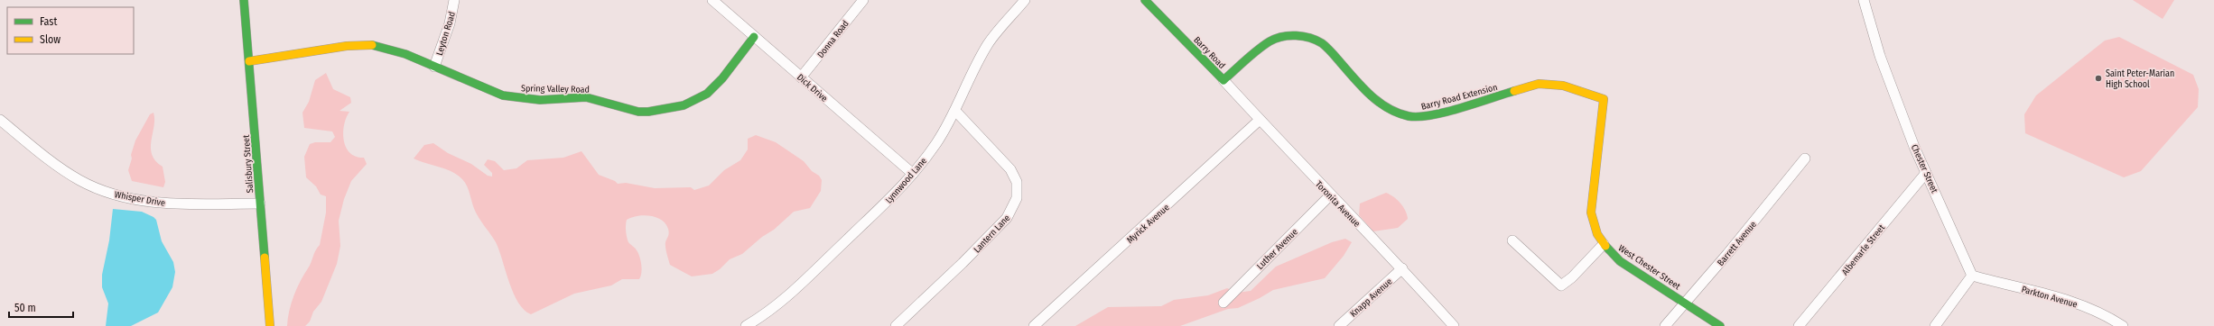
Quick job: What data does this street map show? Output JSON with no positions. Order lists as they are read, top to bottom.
{
  "streets": {
    "street": [
      "Leyton Road",
      "Donna Road",
      "Barry Road",
      "Dick Drive",
      "Spring Valley Road",
      "Barry Road Extension",
      "Salisbury Street",
      "Chester Street",
      "Lynnwood Lane",
      "Whisper Drive",
      "Toronita Avenue",
      "Myrick Avenue",
      "Lantern Lane",
      "Barrett Avenue",
      "Luther Avenue",
      "Albemarle Street",
      "West Chester Street",
      "Parkton Avenue",
      "Knapp Avenue"
    ]
  },
  "crossings": [
    ["Leyton Road", "Spring Valley Road"],
    ["Donna Road", "Dick Drive"],
    ["Barry Road", "Barry Road Extension"],
    ["Barry Road", "Toronita Avenue"],
    ["Dick Drive", "Spring Valley Road"],
    ["Dick Drive", "Lynnwood Lane"],
    ["Spring Valley Road", "Salisbury Street"],
    ["Barry Road Extension", "West Chester Street"],
    ["Salisbury Street", "Whisper Drive"],
    ["Chester Street", "Albemarle Street"],
    ["Chester Street", "Parkton Avenue"],
    ["Lynnwood Lane", "Lantern Lane"],
    ["Toronita Avenue", "Myrick Avenue"],
    ["Toronita Avenue", "Luther Avenue"],
    ["Toronita Avenue", "Knapp Avenue"],
    ["Barrett Avenue", "West Chester Street"]
  ],
  "places": ["Saint Peter-Marian High School"],
  "legend": ["Fast", "Slow"],
  "scale_bar": "50 m"
}
